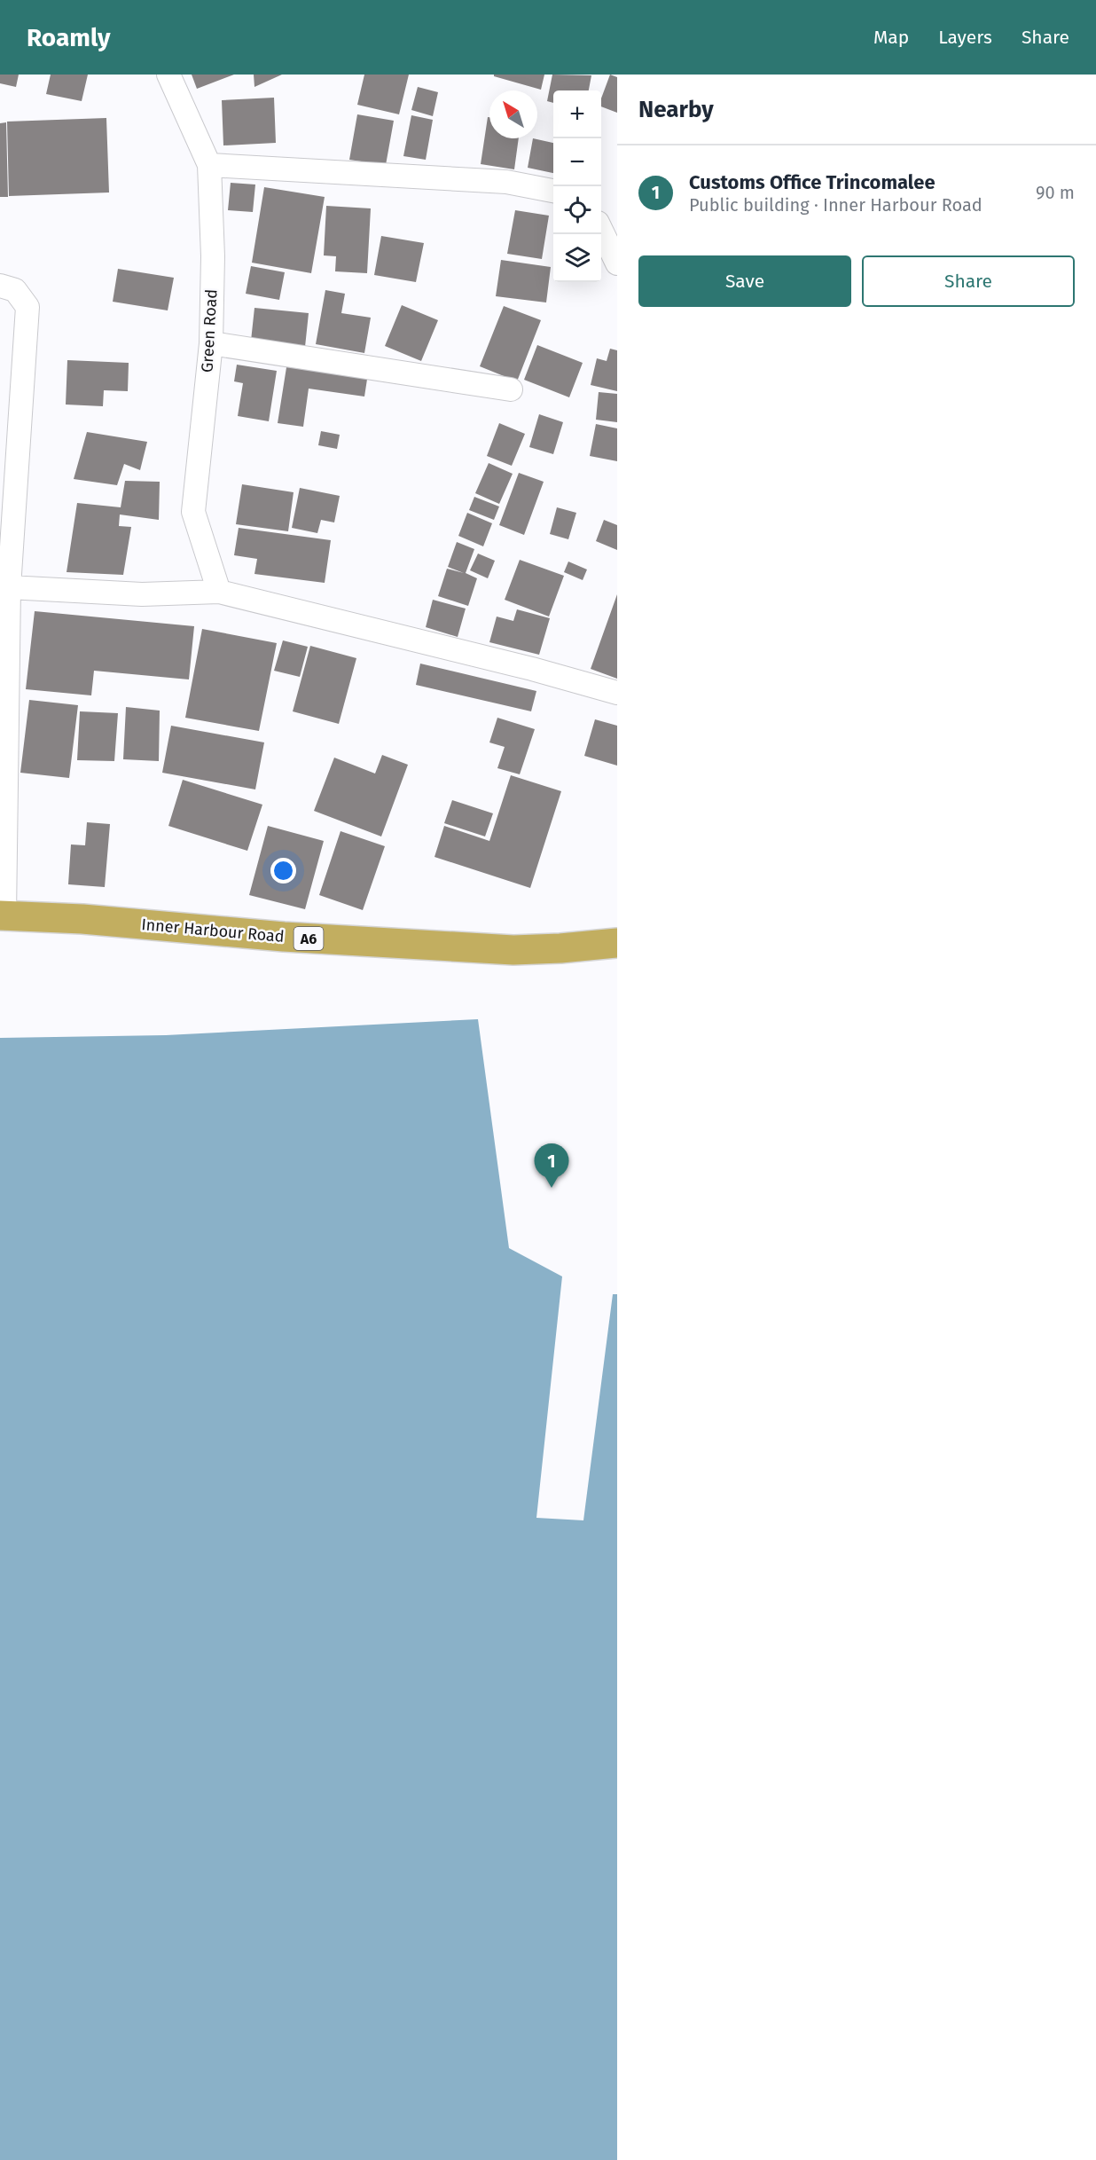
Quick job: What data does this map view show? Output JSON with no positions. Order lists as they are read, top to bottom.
{
  "streets": {
    "highway": ["Inner Harbour Road", "A6"],
    "street": ["Green Road"]
  },
  "north": "top left",
  "page": {
    "header": "Roamly",
    "nav": ["Map", "Layers", "Share"],
    "heading": "Nearby",
    "map_buttons": ["+", "−"],
    "list": [
      {
        "mark": "1",
        "name": "Customs Office Trincomalee",
        "note": "Public building · Inner Harbour Road",
        "value": "90 m"
      }
    ],
    "buttons": ["Save", "Share"],
    "pins": "1"
  }
}
